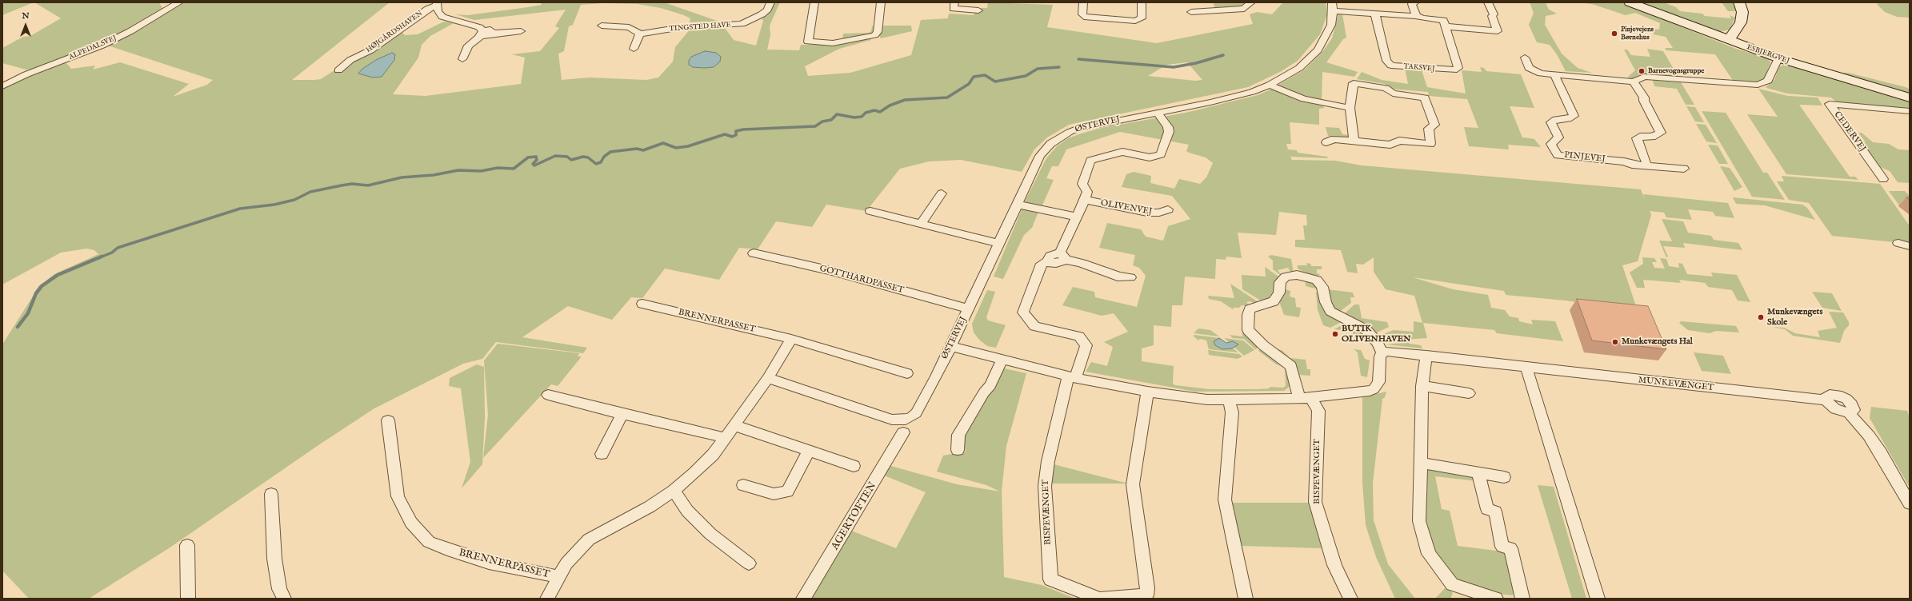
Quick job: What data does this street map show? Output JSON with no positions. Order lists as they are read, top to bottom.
{
  "streets": {
    "main road": ["ESBJERGVEJ"],
    "street": [
      "TINGSTED HAVE",
      "HØJGÅRDSHAVEN",
      "ALPEDALSVEJ",
      "TAKSVEJ",
      "ØSTERVEJ",
      "CEDERVEJ",
      "PINJEVEJ",
      "OLIVENVEJ",
      "GOTTHARDPASSET",
      "BRENNERPASSET",
      "MUNKEVÆNGET",
      "BISPEVÆNGET",
      "AGERTOFTEN"
    ]
  },
  "crossings": [
    ["ØSTERVEJ", "GOTTHARDPASSET"],
    ["ØSTERVEJ", "AGERTOFTEN"]
  ],
  "places": [
    "Pinjevejens Børnehus",
    "Barnevognsgruppe",
    "Munkevængets Skole",
    "BUTIK OLIVENHAVEN",
    "Munkevængets Hal"
  ],
  "north": "top"
}
